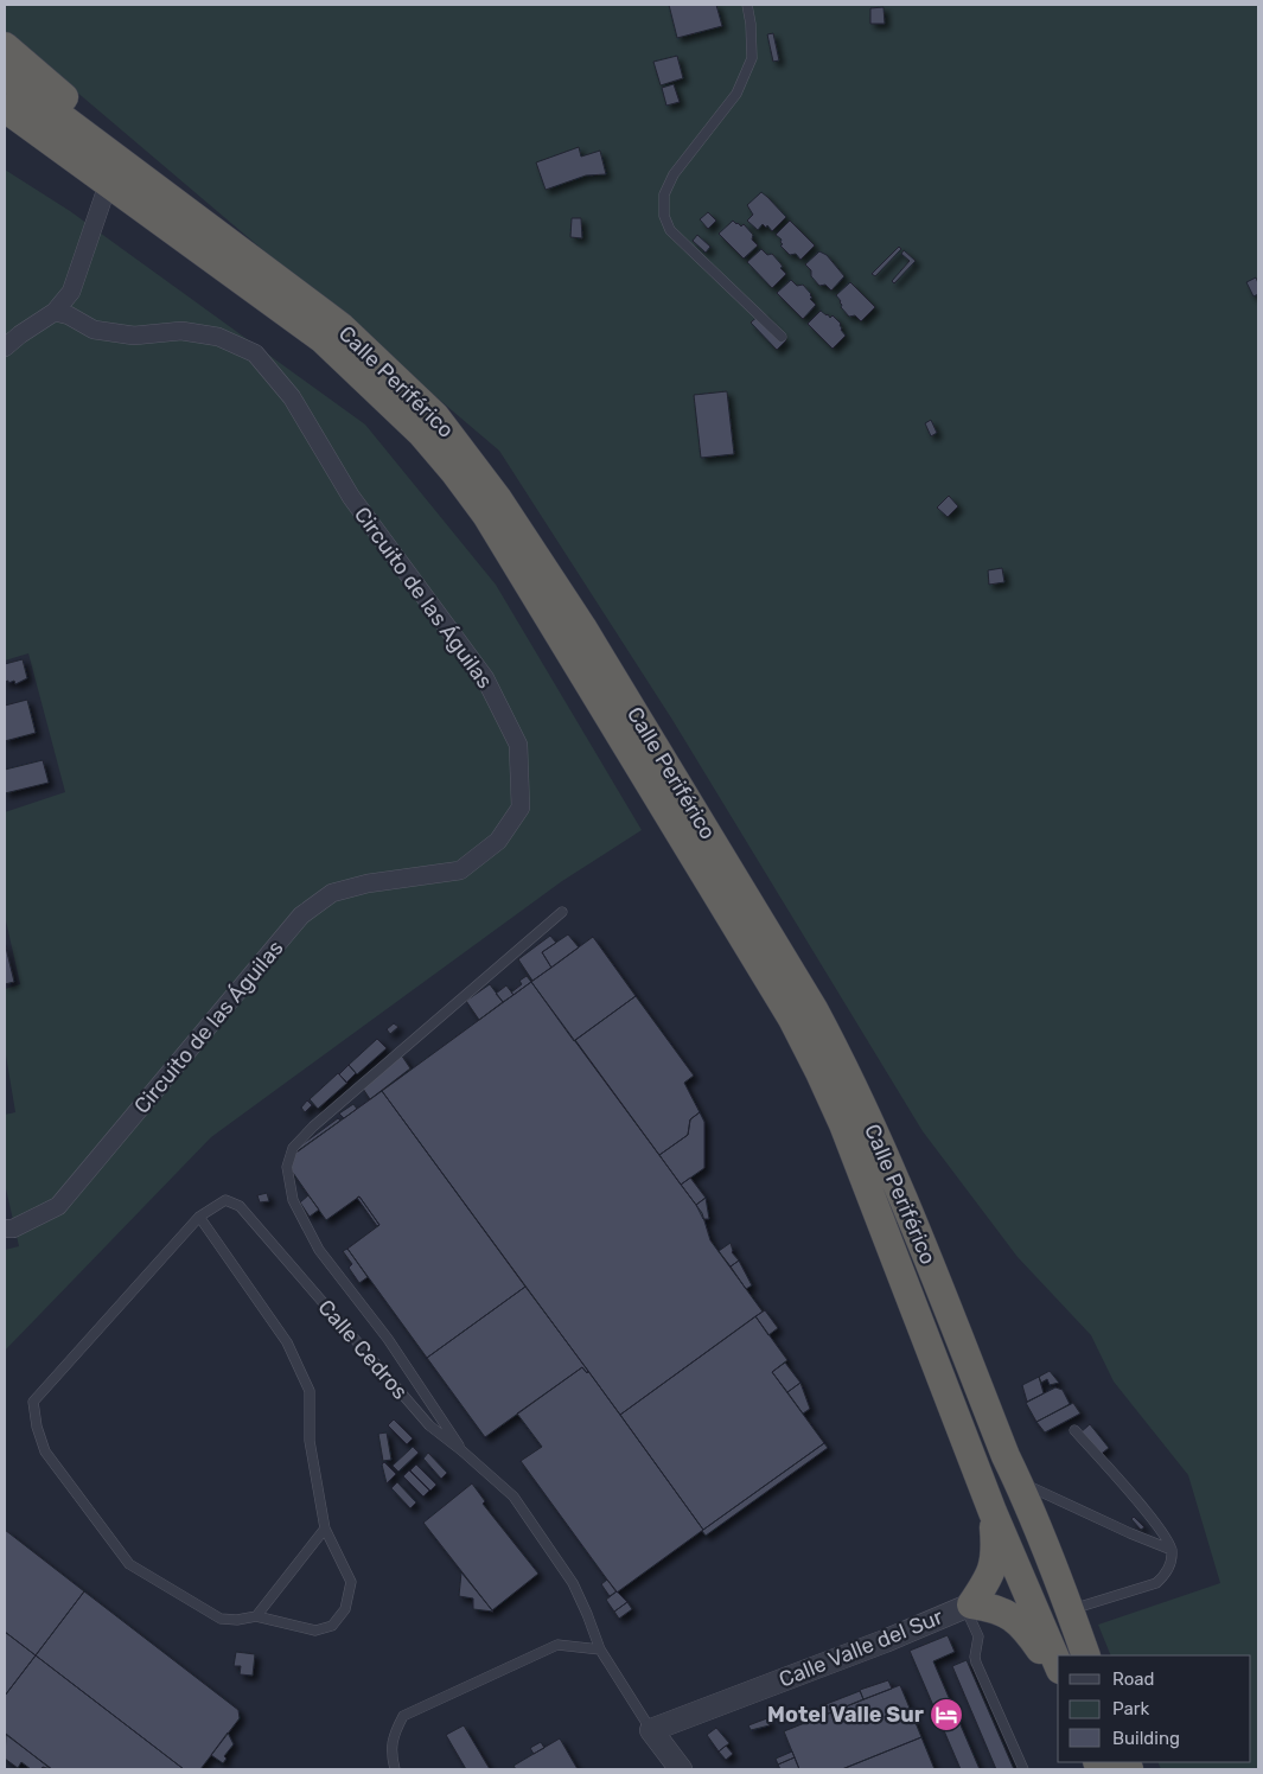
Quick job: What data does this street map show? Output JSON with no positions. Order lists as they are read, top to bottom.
{
  "streets": {
    "highway": ["Calle Periférico"],
    "street": ["Circuito de las Águilas", "Calle Valle del Sur"],
    "lane": ["Calle Cedros"]
  },
  "crossings": [
    ["Calle Cedros", "Calle Valle del Sur"]
  ],
  "places": {
    "hotel": ["Motel Valle Sur"]
  },
  "legend": ["Road", "Park", "Building"]
}
